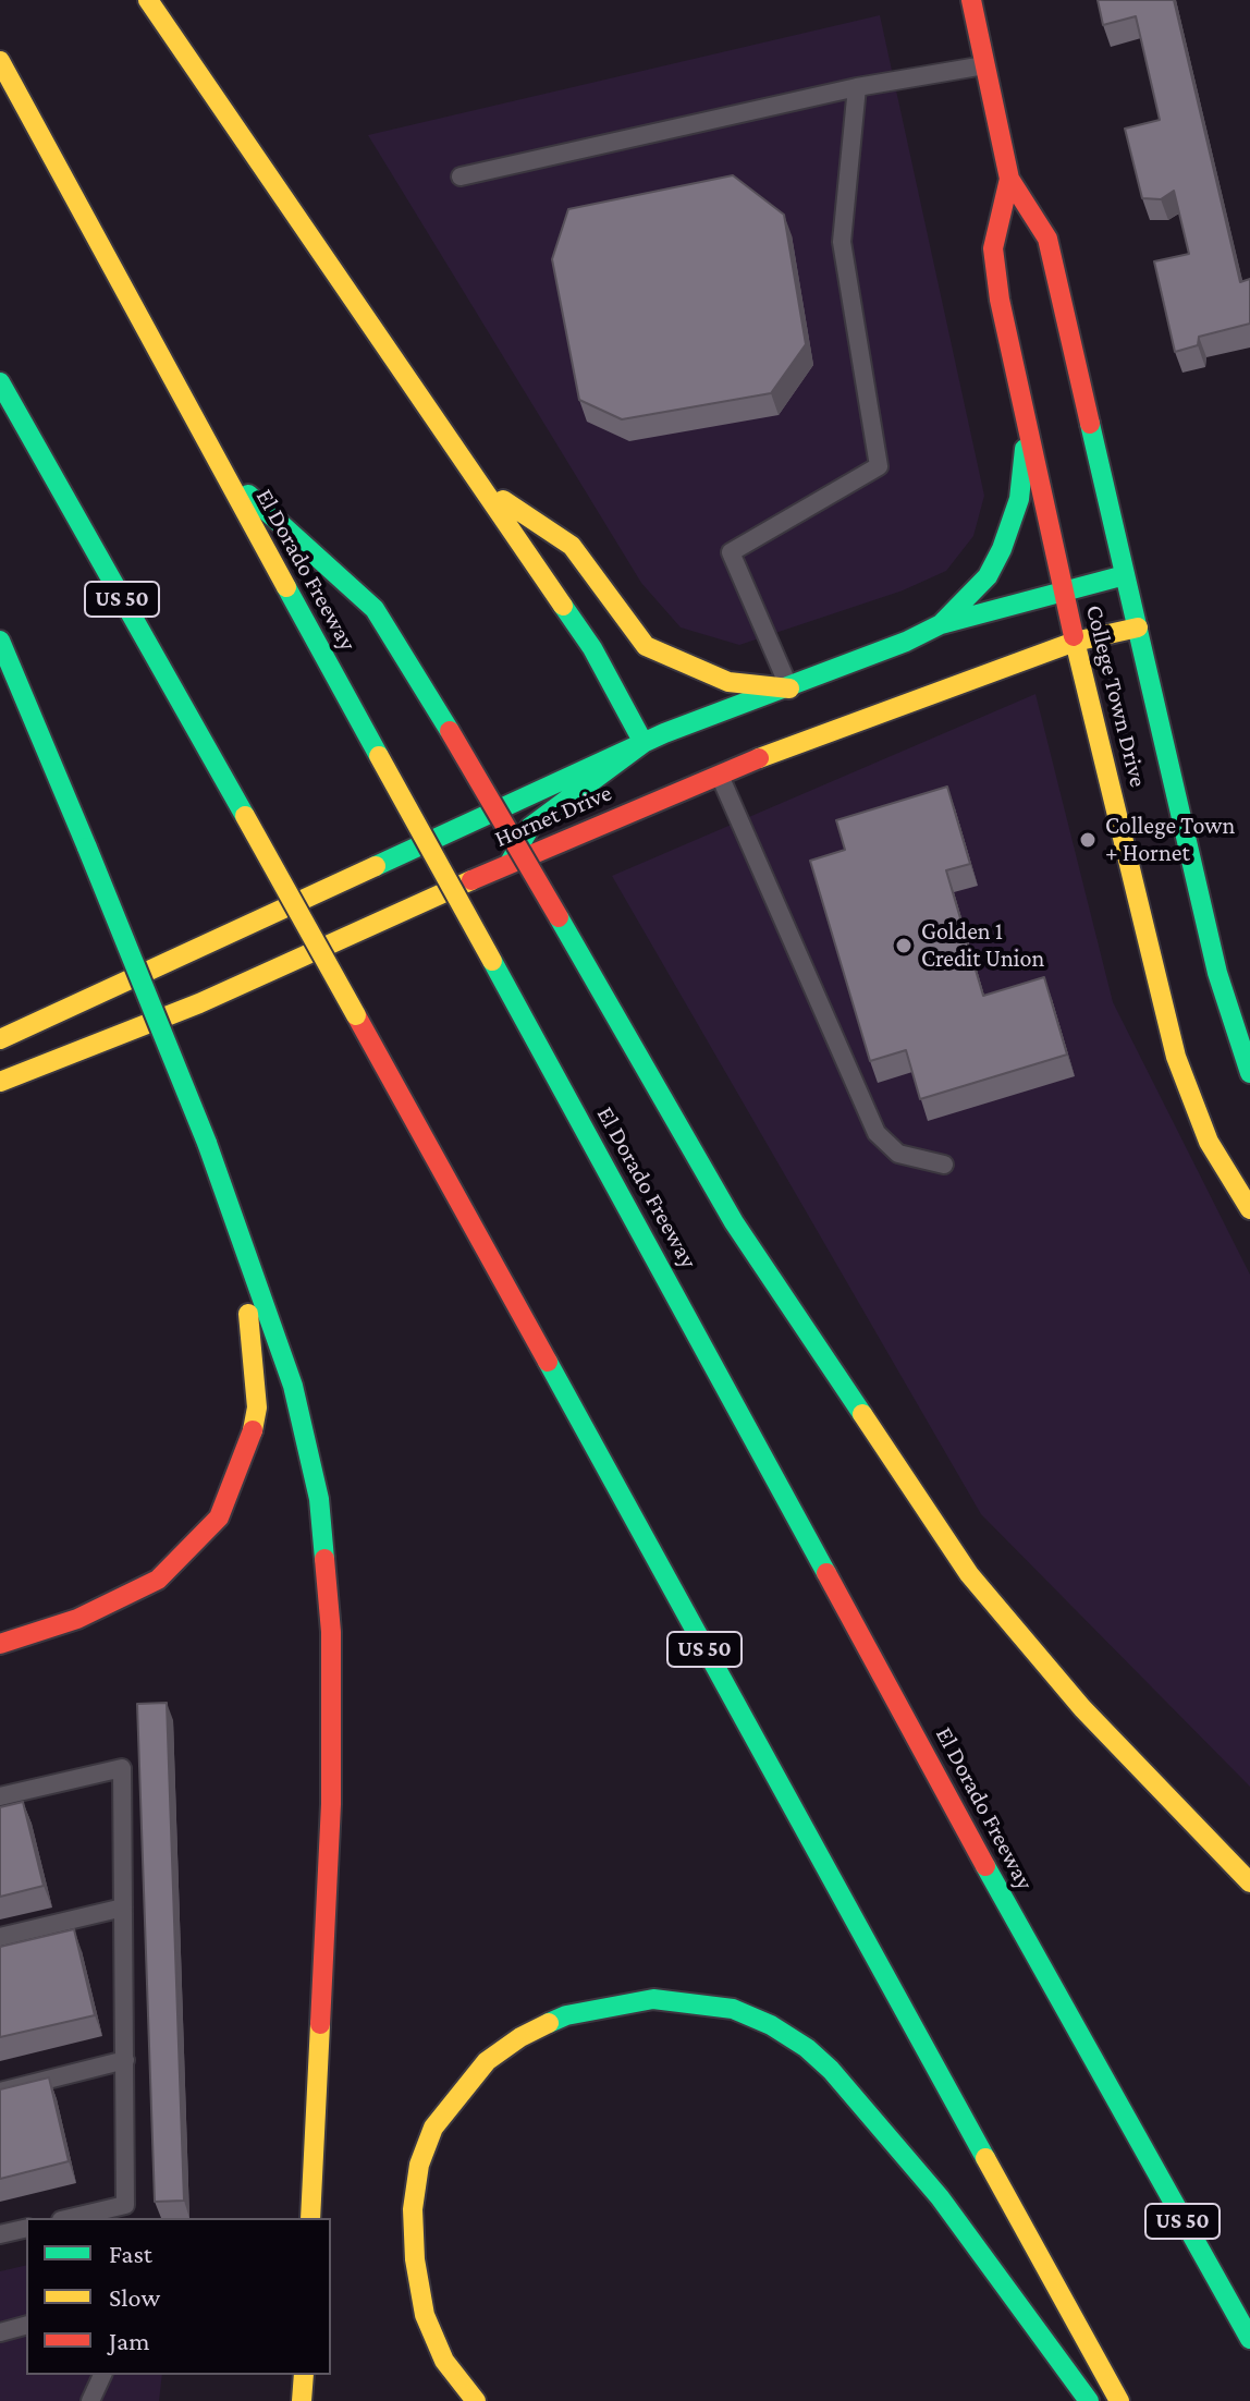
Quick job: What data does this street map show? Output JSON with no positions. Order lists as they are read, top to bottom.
{
  "streets": {
    "main road": [
      "El Dorado Freeway",
      "US 50",
      "College Town Drive",
      "Hornet Drive"
    ]
  },
  "crossings": [
    ["College Town Drive", "Hornet Drive"]
  ],
  "places": ["College Town + Hornet", "Golden 1 Credit Union"],
  "legend": ["Fast", "Slow", "Jam"]
}
